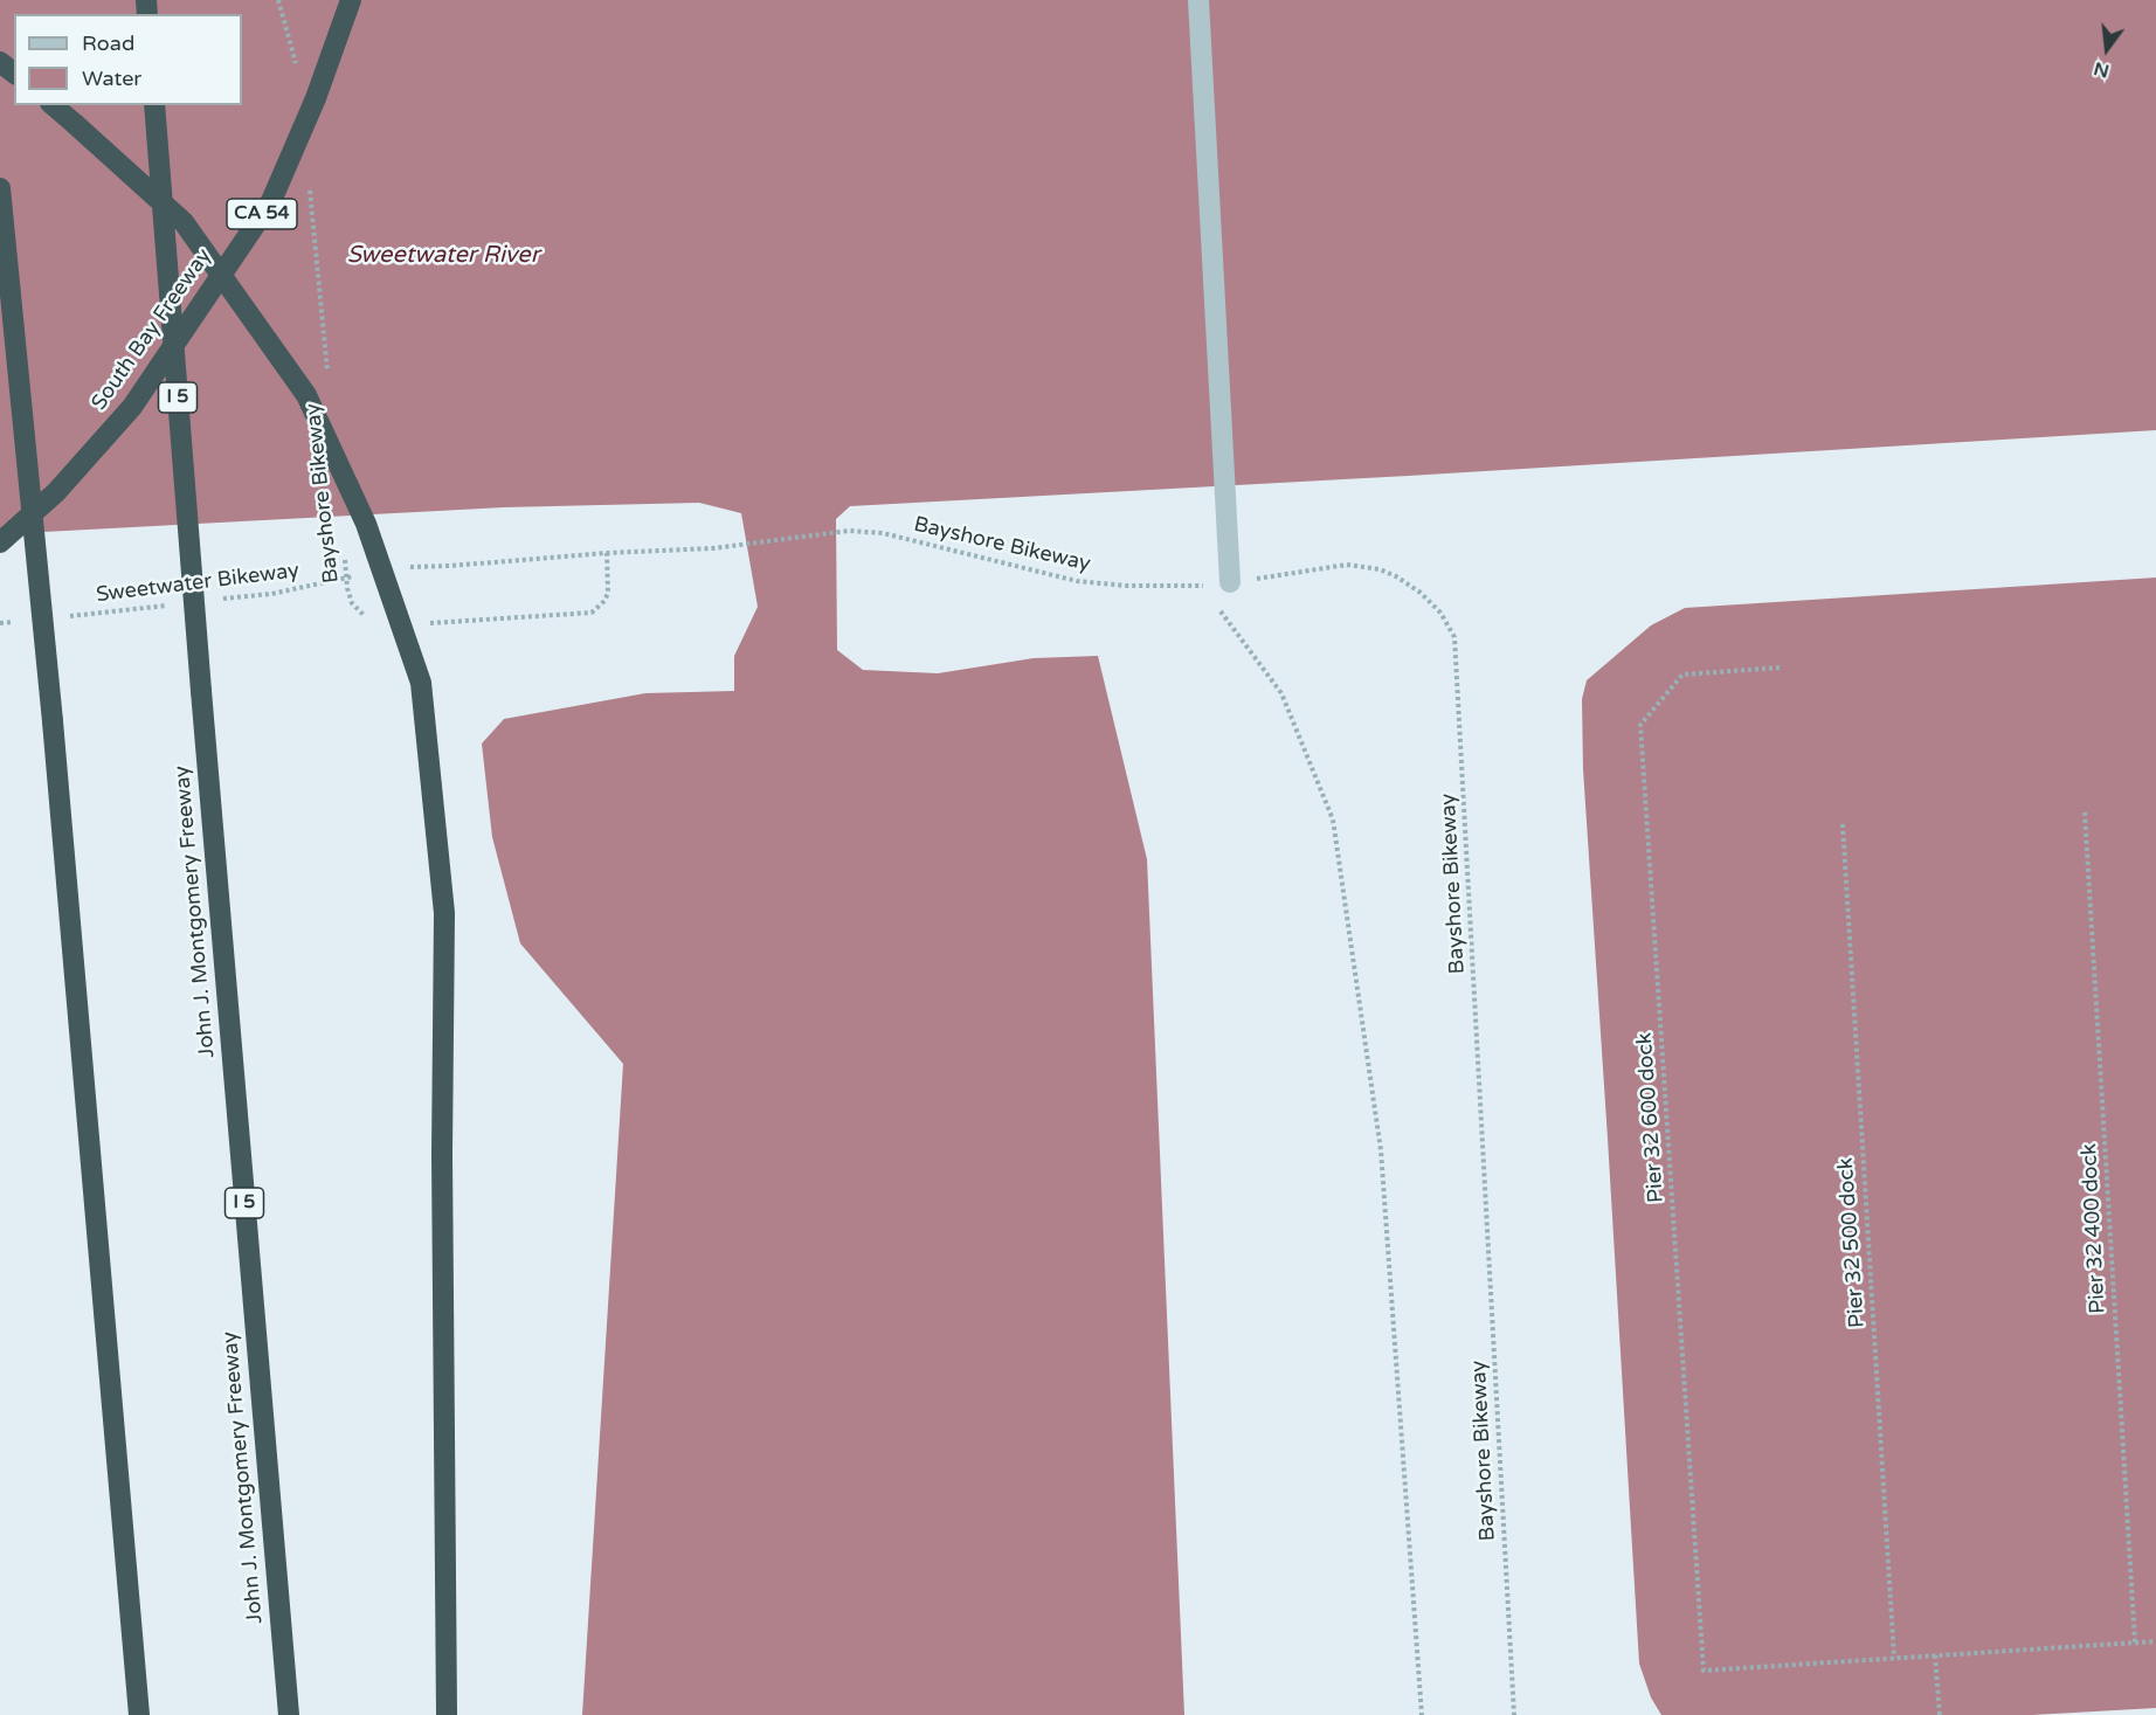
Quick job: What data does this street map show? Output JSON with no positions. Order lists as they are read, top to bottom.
{
  "streets": {
    "highway": [
      "CA 54",
      "South Bay Freeway",
      "I 5",
      "John J. Montgomery Freeway"
    ],
    "path": [
      "Bayshore Bikeway",
      "Sweetwater Bikeway",
      "Pier 32 600 dock",
      "Pier 32 400 dock",
      "Pier 32 500 dock"
    ]
  },
  "crossings": [
    ["Pier 32 600 dock", "Pier 32 500 dock"]
  ],
  "water": ["Sweetwater River"],
  "legend": ["Road", "Water"],
  "north": "bottom"
}
